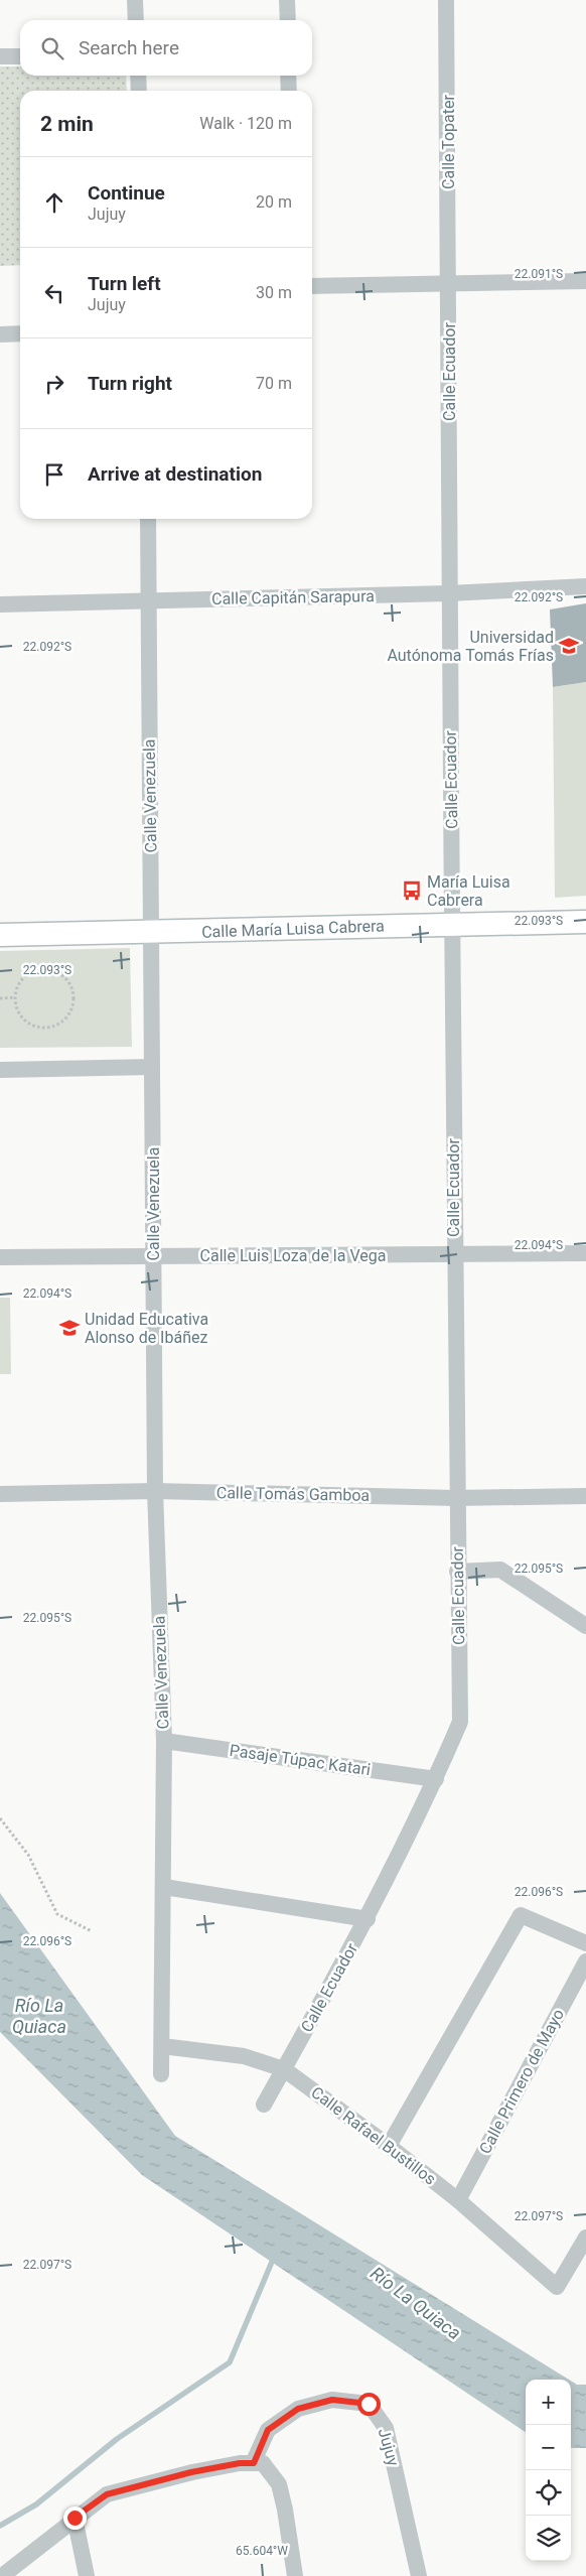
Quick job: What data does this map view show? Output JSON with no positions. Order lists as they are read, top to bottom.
{
  "streets": {
    "street": [
      "Calle Topater",
      "Calle Ecuador",
      "Calle Capitán Sarapura",
      "Calle Venezuela",
      "Calle María Luisa Cabrera",
      "Calle Luis Loza de la Vega",
      "Calle Tomás Gamboa",
      "Pasaje Túpac Katari",
      "Calle Primero de Mayo",
      "Calle Rafael Bustillos",
      "Jujuy"
    ]
  },
  "crossings": [
    ["Calle Topater", "Calle Ecuador"],
    ["Calle Ecuador", "Calle Capitán Sarapura"],
    ["Calle Ecuador", "Calle María Luisa Cabrera"],
    ["Calle Ecuador", "Calle Luis Loza de la Vega"],
    ["Calle Ecuador", "Calle Tomás Gamboa"],
    ["Calle Ecuador", "Pasaje Túpac Katari"],
    ["Calle Ecuador", "Calle Rafael Bustillos"],
    ["Calle Capitán Sarapura", "Calle Venezuela"],
    ["Calle Venezuela", "Calle María Luisa Cabrera"],
    ["Calle Venezuela", "Calle Luis Loza de la Vega"],
    ["Calle Venezuela", "Calle Tomás Gamboa"],
    ["Calle Venezuela", "Pasaje Túpac Katari"],
    ["Calle Venezuela", "Calle Rafael Bustillos"],
    ["Calle Primero de Mayo", "Calle Rafael Bustillos"]
  ],
  "water": ["Río La Quiaca"],
  "places": {
    "school or university": ["Universidad Autónoma Tomás Frías", "Unidad Educativa Alonso de Ibáñez"],
    "bus stop": ["María Luisa Cabrera"]
  },
  "page": {
    "search": "Search here",
    "heading": ["2 min", "Walk · 120 m"],
    "list": [
      ["Continue", "Jujuy", "20 m"],
      ["Turn left", "Jujuy", "30 m"],
      ["Turn right", "70 m"],
      "Arrive at destination"
    ],
    "map_buttons": ["+", "−"]
  },
  "coordinates": [
    "22.091°S",
    "22.092°S",
    "22.093°S",
    "22.094°S",
    "22.095°S",
    "22.096°S",
    "22.097°S",
    "65.604°W"
  ]
}
